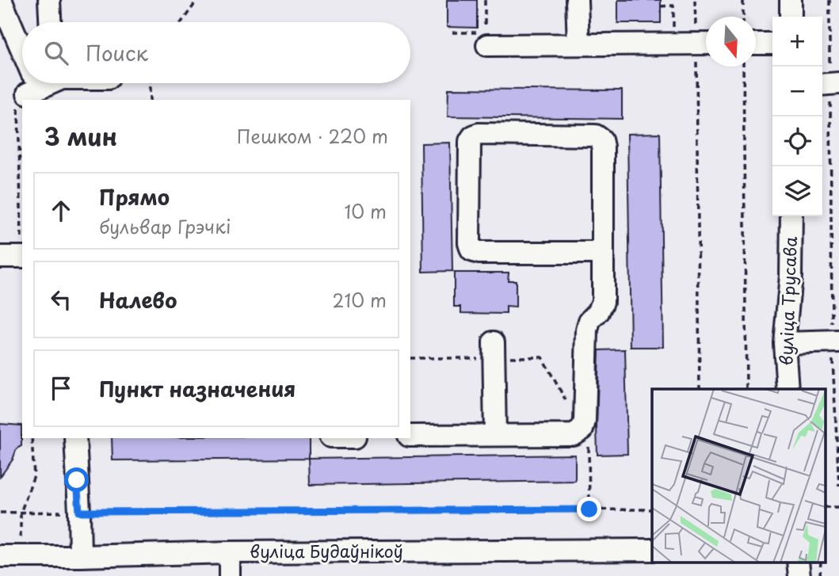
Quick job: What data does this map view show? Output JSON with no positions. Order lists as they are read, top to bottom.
{
  "streets": {
    "street": ["вуліца Трусава", "вуліца Будаўнікоў"]
  },
  "north": "bottom",
  "page": {
    "map_buttons": ["+", "−"],
    "search": "Поиск",
    "heading": ["3 мин", "Пешком · 220 m"],
    "list": [
      ["Прямо", "бульвар Грэчкі", "10 m"],
      ["Налево", "210 m"],
      "Пункт назначения"
    ]
  }
}
